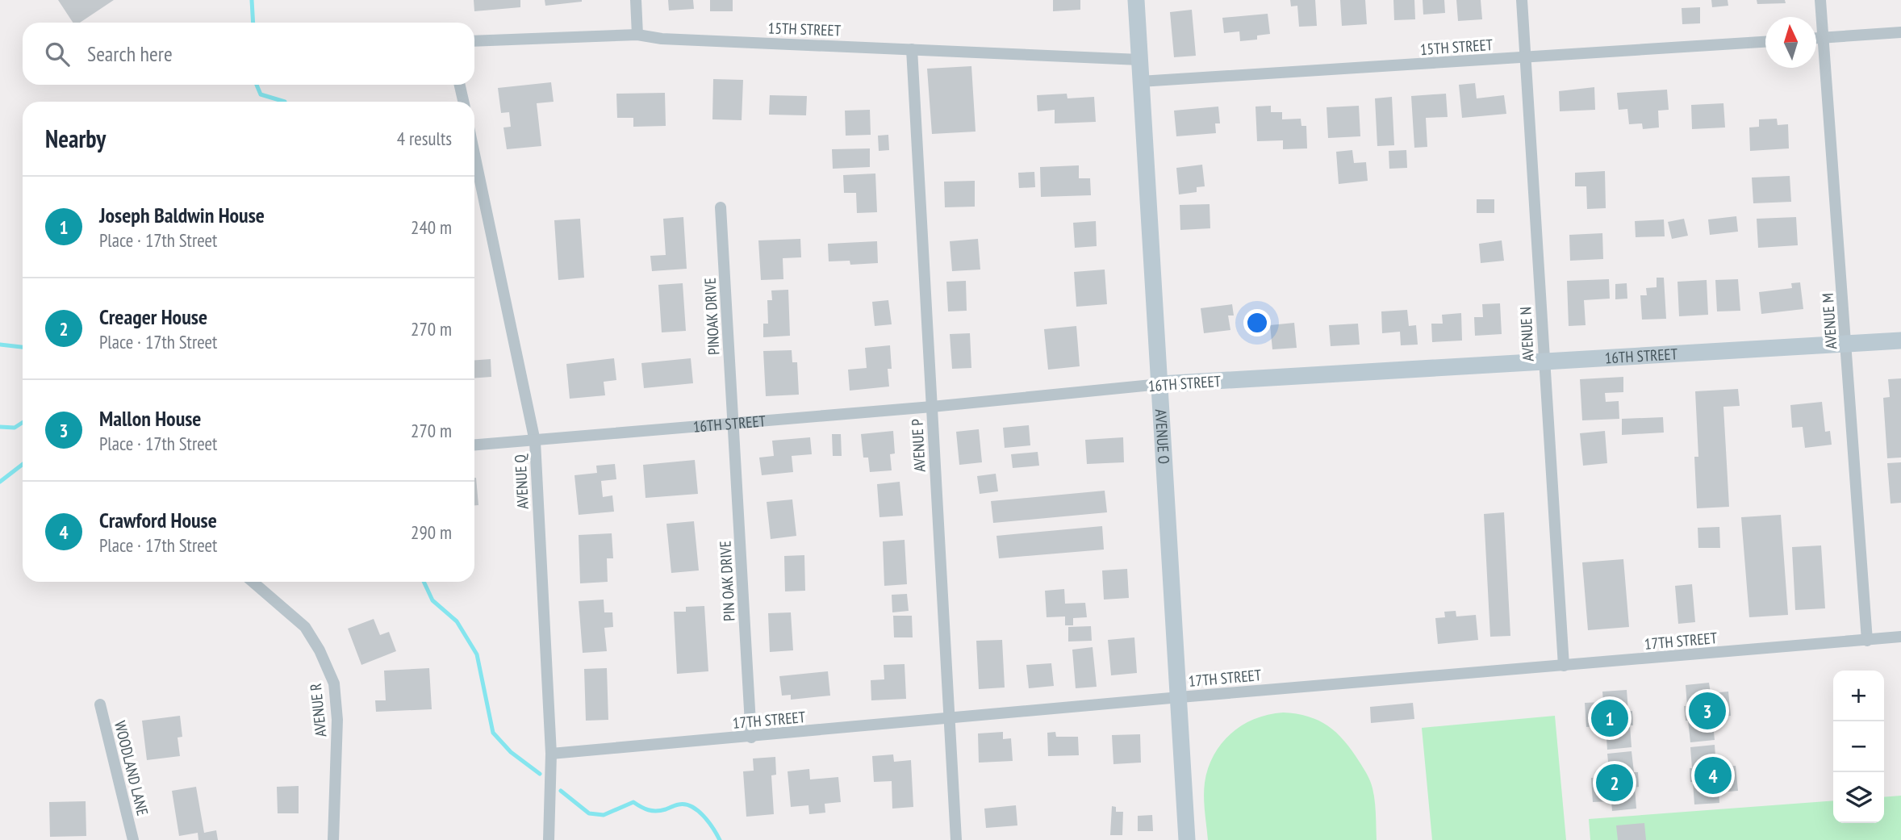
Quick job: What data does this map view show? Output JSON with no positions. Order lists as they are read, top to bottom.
{
  "streets": {
    "street": [
      "15TH STREET",
      "PINOAK DRIVE",
      "AVENUE M",
      "AVENUE N",
      "16TH STREET",
      "AVENUE O",
      "AVENUE P",
      "AVENUE Q",
      "PIN OAK DRIVE",
      "17TH STREET",
      "AVENUE R",
      "WOODLAND LANE"
    ]
  },
  "crossings": [
    ["15TH STREET", "AVENUE N"],
    ["15TH STREET", "AVENUE O"],
    ["15TH STREET", "AVENUE P"],
    ["PINOAK DRIVE", "16TH STREET"],
    ["PINOAK DRIVE", "PIN OAK DRIVE"],
    ["AVENUE M", "16TH STREET"],
    ["AVENUE M", "17TH STREET"],
    ["AVENUE N", "16TH STREET"],
    ["AVENUE N", "17TH STREET"],
    ["16TH STREET", "AVENUE O"],
    ["16TH STREET", "AVENUE P"],
    ["16TH STREET", "AVENUE Q"],
    ["16TH STREET", "PIN OAK DRIVE"],
    ["AVENUE O", "17TH STREET"],
    ["AVENUE P", "17TH STREET"],
    ["AVENUE Q", "17TH STREET"],
    ["PIN OAK DRIVE", "17TH STREET"]
  ],
  "north": "top",
  "page": {
    "search": "Search here",
    "heading": ["Nearby", "4 results"],
    "list": [
      {
        "mark": "1",
        "name": "Joseph Baldwin House",
        "note": "Place · 17th Street",
        "value": "240 m"
      },
      {
        "mark": "2",
        "name": "Creager House",
        "note": "Place · 17th Street",
        "value": "270 m"
      },
      {
        "mark": "3",
        "name": "Mallon House",
        "note": "Place · 17th Street",
        "value": "270 m"
      },
      {
        "mark": "4",
        "name": "Crawford House",
        "note": "Place · 17th Street",
        "value": "290 m"
      }
    ],
    "map_buttons": ["+", "−"],
    "pins": [
      "3",
      "1",
      "4",
      "2"
    ]
  }
}
